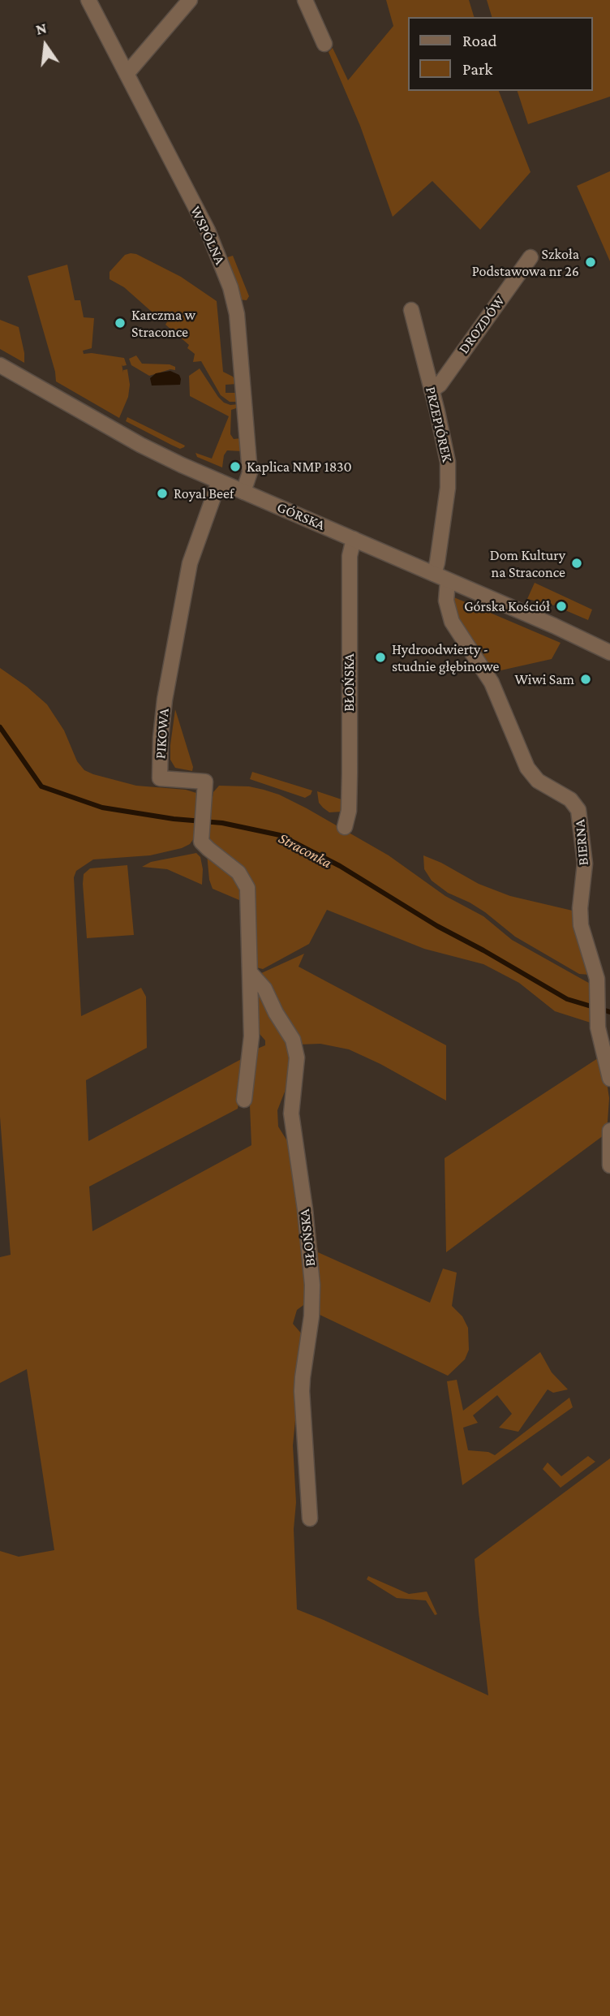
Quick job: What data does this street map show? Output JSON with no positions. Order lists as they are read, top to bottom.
{
  "streets": {
    "street": [
      "WSPÓLNA",
      "DROZDÓW",
      "PRZEPIÓREK",
      "GÓRSKA",
      "BŁOŃSKA",
      "PIKOWA",
      "BIERNA"
    ]
  },
  "crossings": [
    ["WSPÓLNA", "GÓRSKA"],
    ["DROZDÓW", "PRZEPIÓREK"],
    ["PRZEPIÓREK", "GÓRSKA"],
    ["GÓRSKA", "BŁOŃSKA"],
    ["GÓRSKA", "PIKOWA"],
    ["GÓRSKA", "BIERNA"],
    ["BŁOŃSKA", "PIKOWA"]
  ],
  "water": ["Straconka"],
  "places": [
    "Szkoła Podstawowa nr 26",
    "Karczma w Straconce",
    "Kaplica NMP 1830",
    "Royal Beef",
    "Dom Kultury na Straconce",
    "Górska Kościół",
    "Hydroodwierty - studnie głębinowe",
    "Wiwi Sam"
  ],
  "legend": ["Road", "Park"],
  "north": "top"
}
